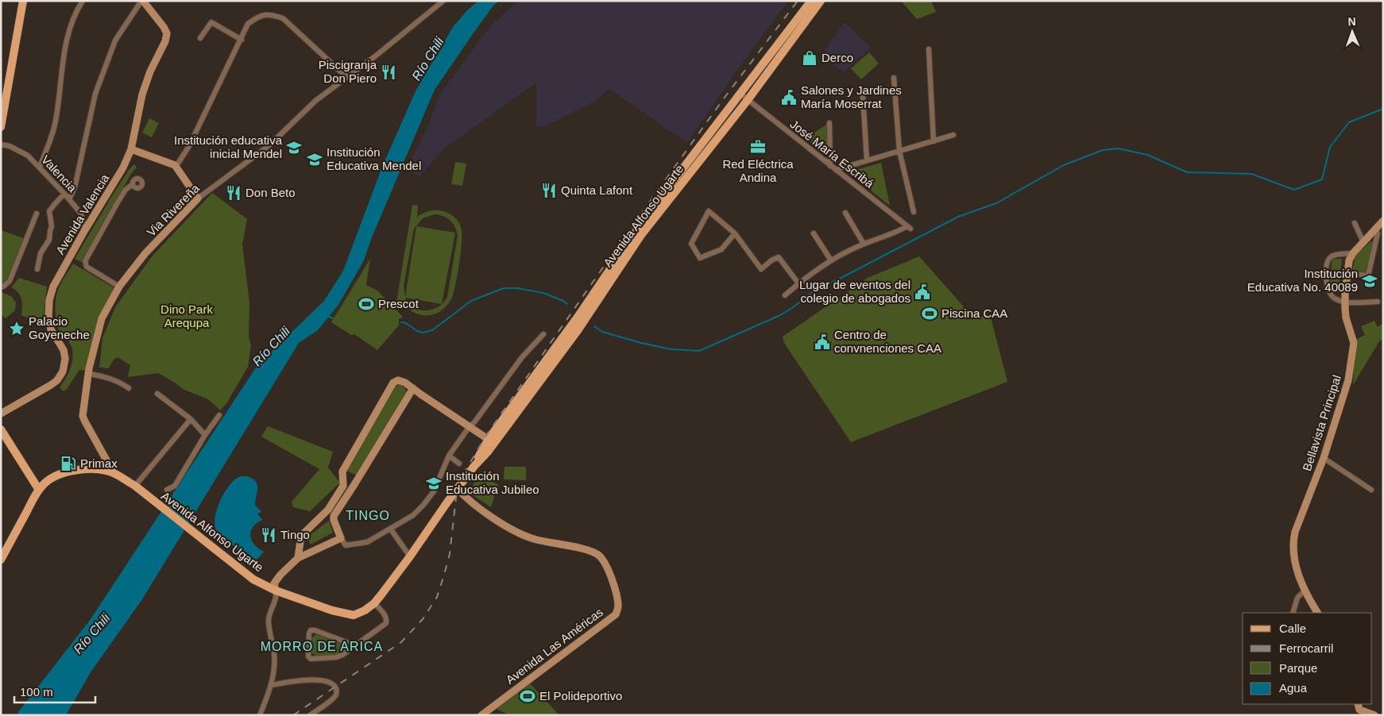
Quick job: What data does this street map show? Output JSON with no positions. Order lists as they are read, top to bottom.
{
  "streets": {
    "main road": ["Avenida Alfonso Ugarte"],
    "street": [
      "José María Escribá",
      "Valencia",
      "Via Rivereña",
      "Avenida Valencia",
      "Bellavista Principal",
      "Avenida Las Américas"
    ]
  },
  "crossings": [
    ["José María Escribá", "Avenida Alfonso Ugarte"],
    ["Valencia", "Avenida Valencia"],
    ["Via Rivereña", "Avenida Alfonso Ugarte"],
    ["Avenida Alfonso Ugarte", "Avenida Las Américas"]
  ],
  "districts": ["TINGO", "MORRO DE ARICA"],
  "water": ["Río Chili"],
  "parks": ["Dino Park Arequpa"],
  "places": {
    "shop": ["Derco"],
    "restaurant": [
      "Piscigranja Don Piero",
      "Quinta Lafont",
      "Don Beto",
      "Tingo"
    ],
    "public building": ["Salones y Jardines María Moserrat", "Lugar de eventos del colegio de abogados", "Centro de convnenciones CAA"],
    "office": ["Red Eléctrica Andina"],
    "school or university": [
      "Institución educativa inicial Mendel",
      "Institución Educativa Mendel",
      "Institución Educativa No. 40089",
      "Institución Educativa Jubileo"
    ],
    "sports": ["Prescot", "Piscina CAA", "El Polideportivo"],
    "place": ["Palacio Goyeneche"],
    "fuel station": ["Primax"]
  },
  "legend": [
    "Calle",
    "Ferrocarril",
    "Parque",
    "Agua"
  ],
  "scale_bar": "100 m",
  "north": "top"
}
